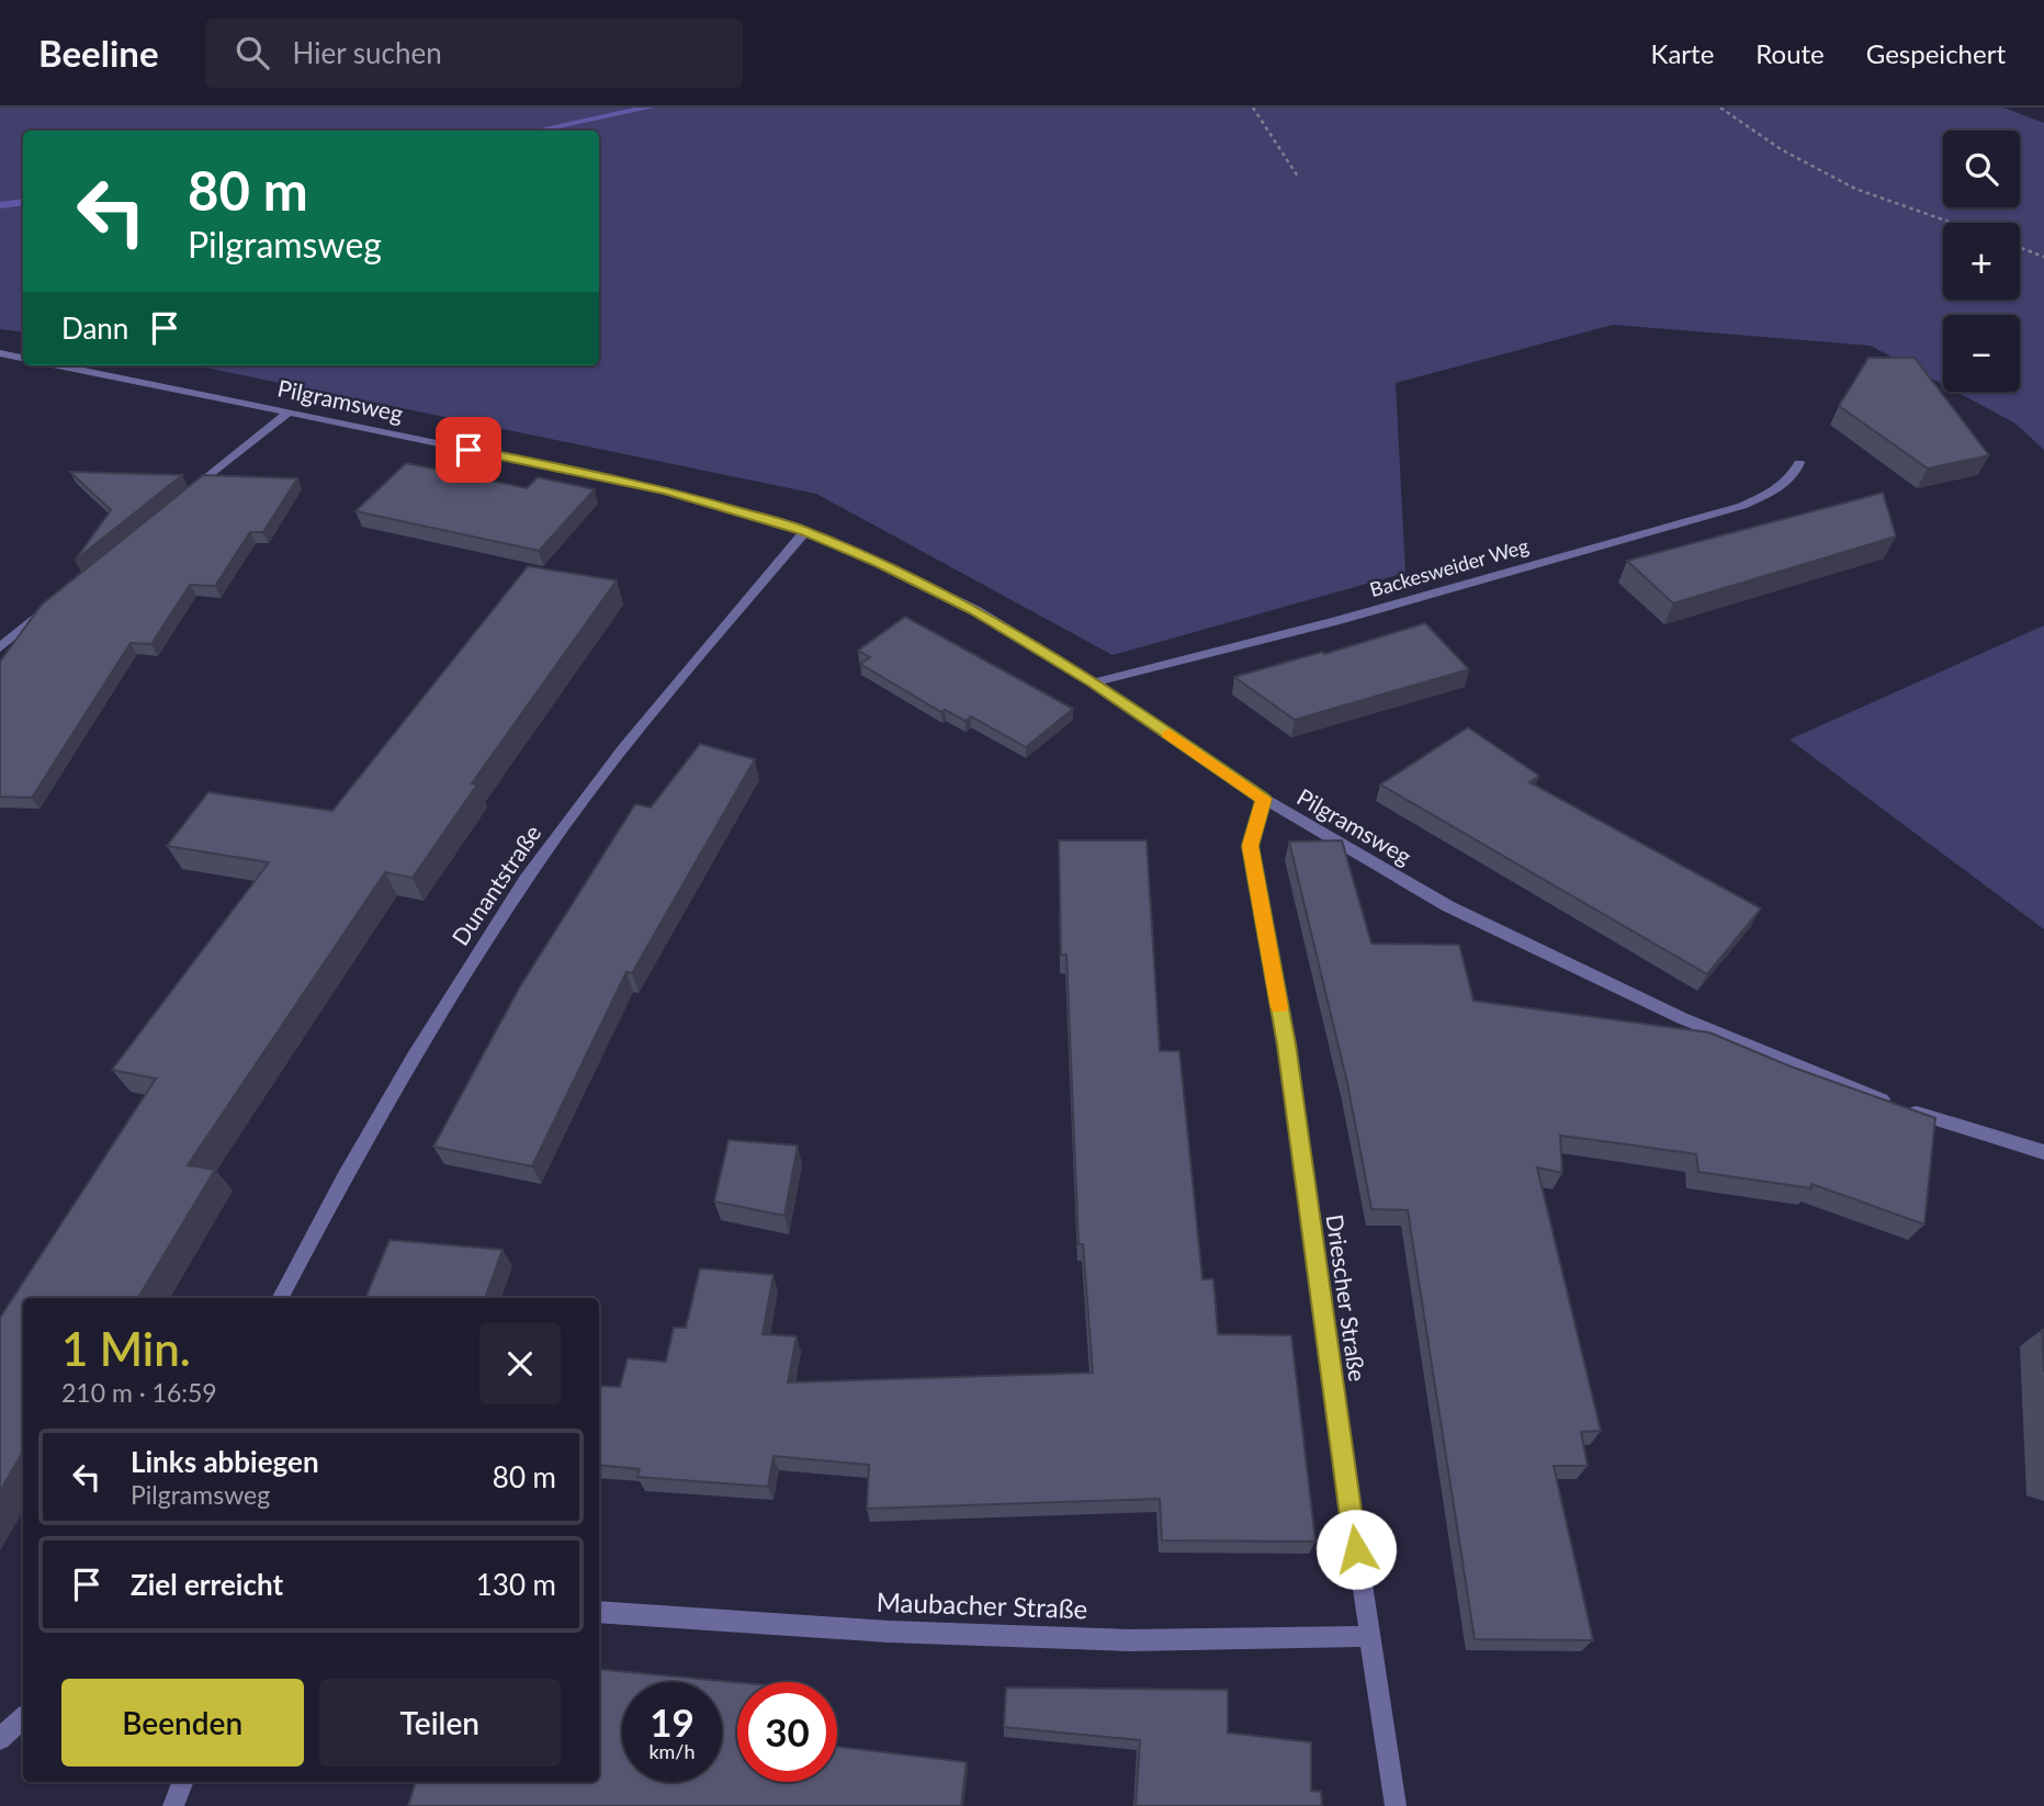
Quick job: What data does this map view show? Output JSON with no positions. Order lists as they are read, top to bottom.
{
  "streets": {
    "street": [
      "Pilgramsweg",
      "Backesweider Weg",
      "Dunantstraße",
      "Driescher Straße",
      "Maubacher Straße"
    ]
  },
  "crossings": [
    ["Pilgramsweg", "Backesweider Weg"],
    ["Pilgramsweg", "Dunantstraße"],
    ["Pilgramsweg", "Driescher Straße"],
    ["Driescher Straße", "Maubacher Straße"]
  ],
  "page": {
    "header": "Beeline",
    "search": "Hier suchen",
    "nav": ["Karte", "Route", "Gespeichert"],
    "map_buttons": ["+", "−"],
    "turn": ["80 m", "Pilgramsweg"],
    "then": "Dann",
    "heading": ["1 Min.", "210 m · 16:59"],
    "list": [
      {
        "name": "Links abbiegen",
        "note": "Pilgramsweg",
        "value": "80 m"
      },
      {
        "name": "Ziel erreicht",
        "value": "130 m"
      }
    ],
    "buttons": ["Beenden", "Teilen"],
    "speed": "19 km/h",
    "limit": "30"
  }
}
